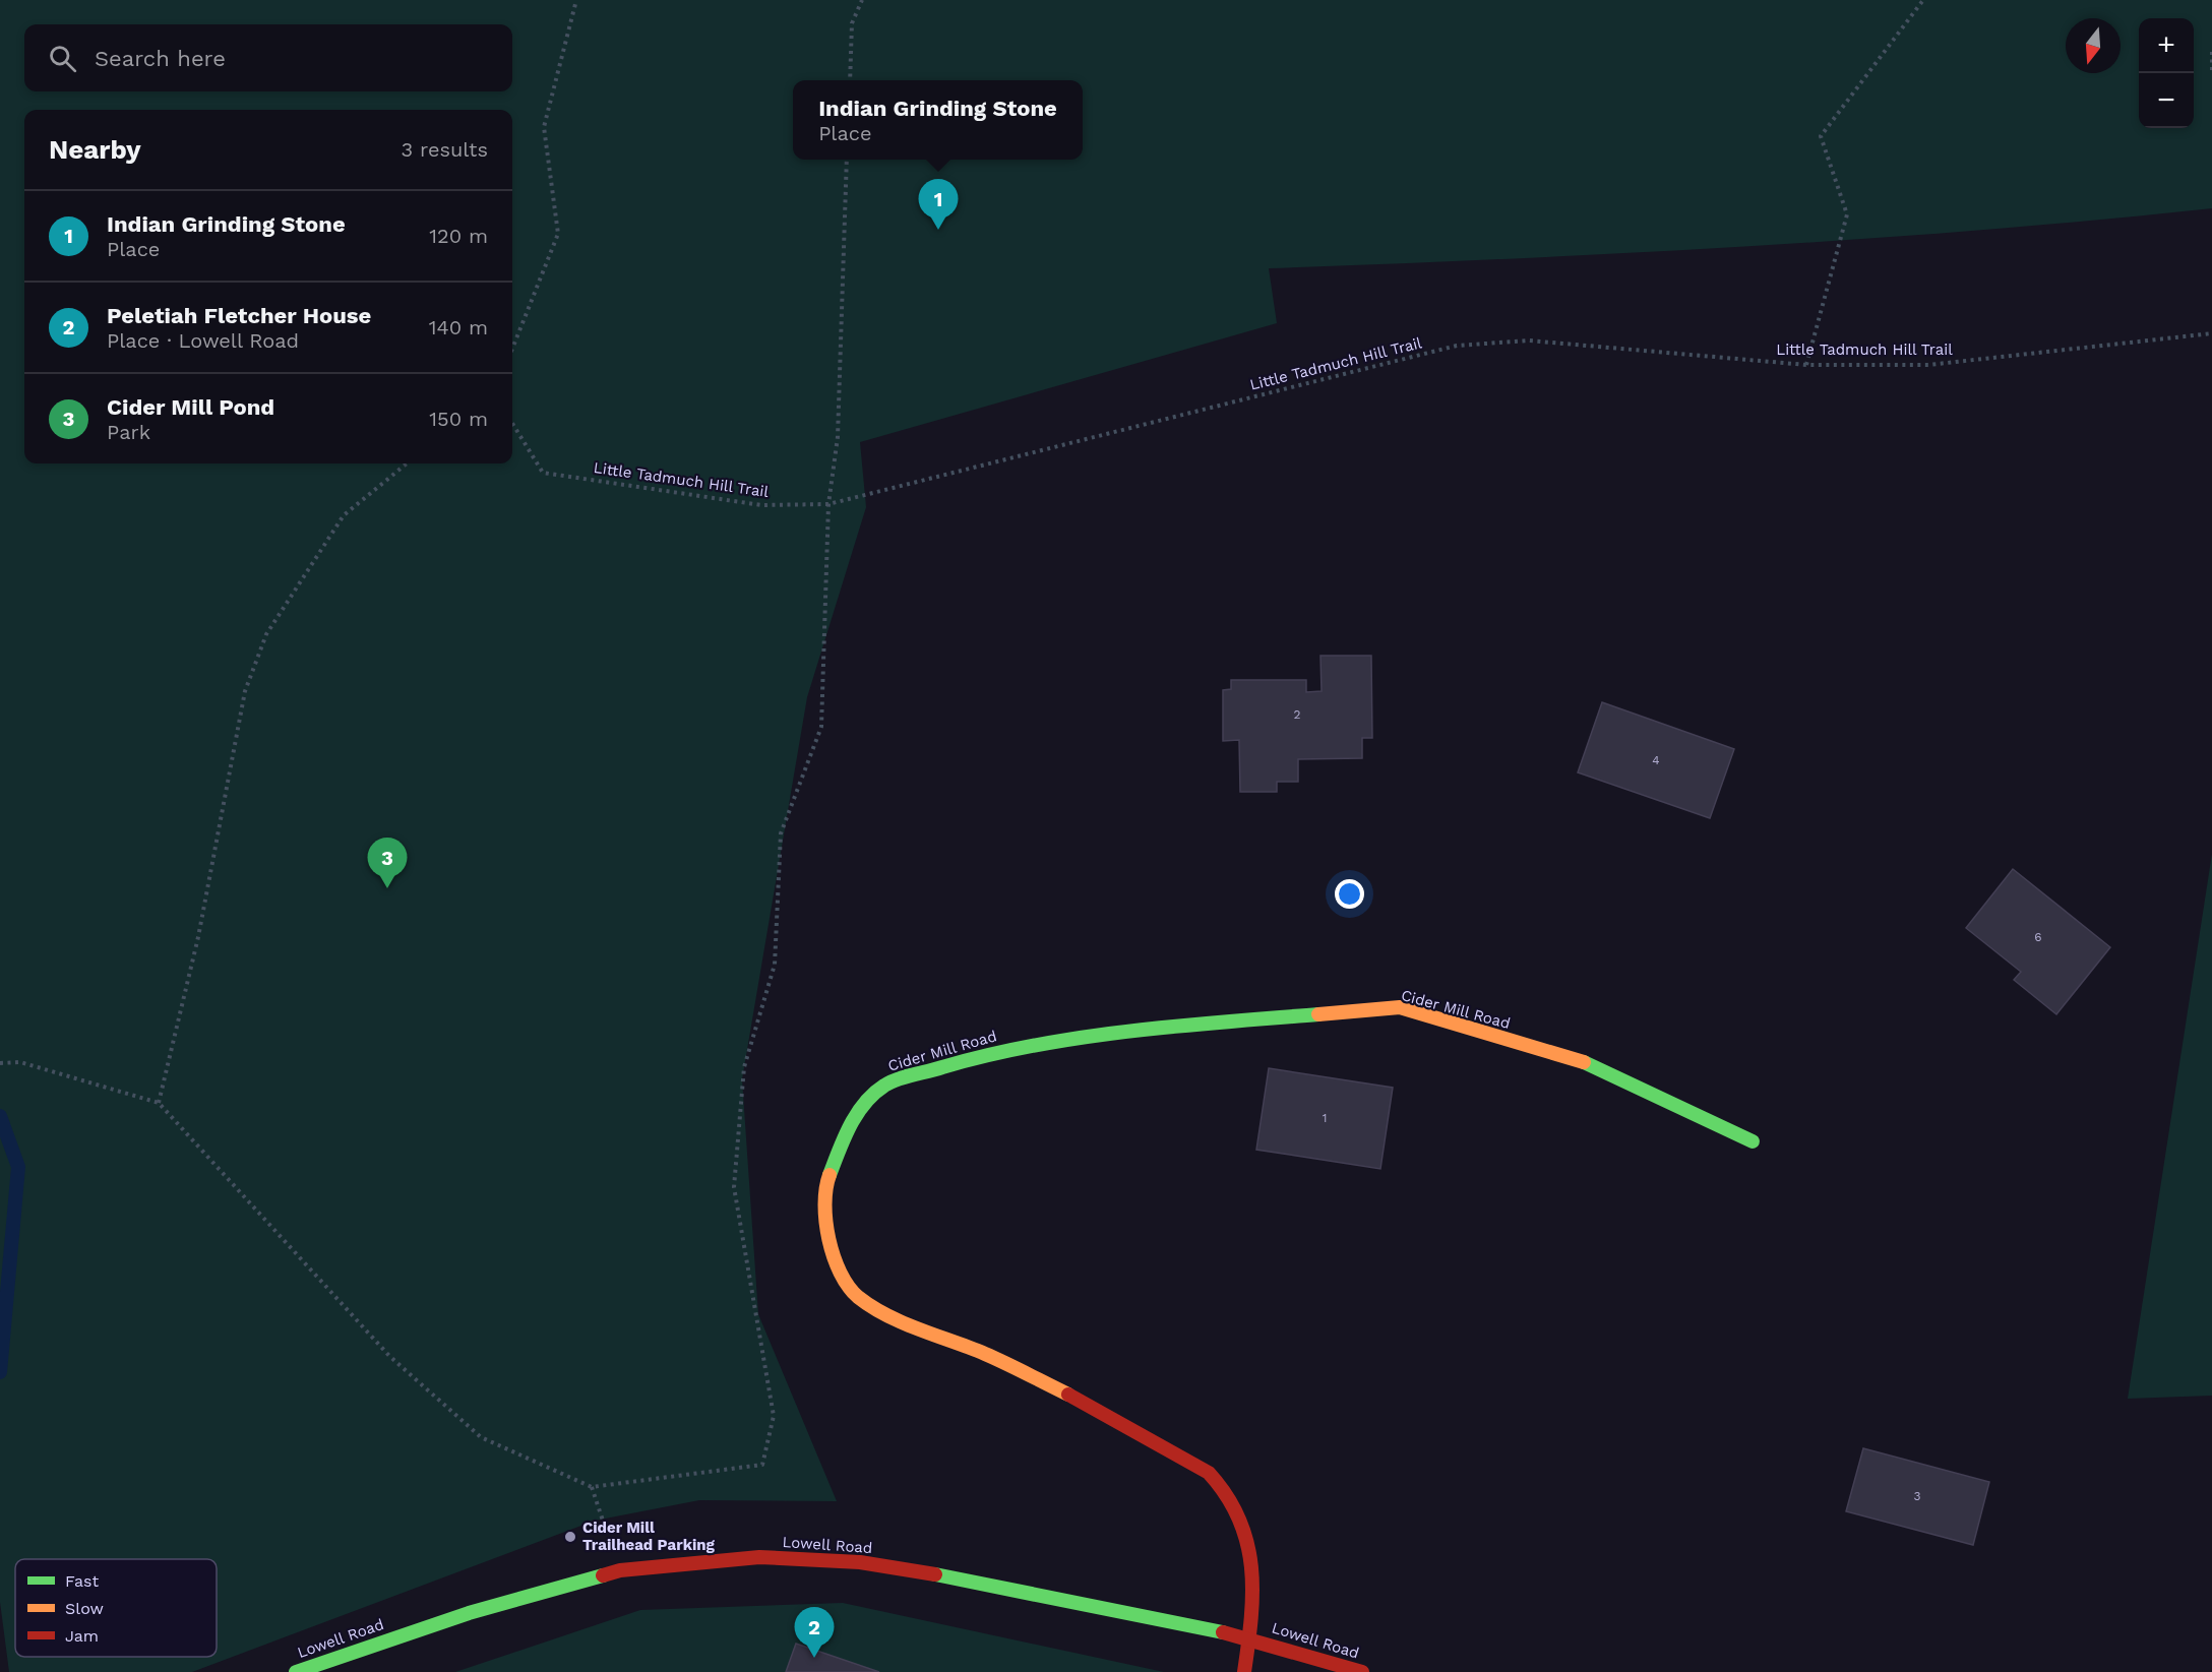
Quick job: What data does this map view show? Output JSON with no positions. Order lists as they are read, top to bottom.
{
  "streets": {
    "street": ["Cider Mill Road", "Lowell Road"],
    "path": ["Little Tadmuch Hill Trail"]
  },
  "crossings": [
    ["Cider Mill Road", "Lowell Road"]
  ],
  "places": ["Cider Mill Trailhead Parking"],
  "house_numbers": [
    "2",
    "4",
    "6",
    "1",
    "3"
  ],
  "legend": ["Fast", "Slow", "Jam"],
  "north": "bottom",
  "page": {
    "map_buttons": ["+", "−"],
    "search": "Search here",
    "popup": ["Indian Grinding Stone", "Place"],
    "heading": ["Nearby", "3 results"],
    "pins": ["1", "3", "2"],
    "list": [
      {
        "mark": "1",
        "name": "Indian Grinding Stone",
        "note": "Place",
        "value": "120 m"
      },
      {
        "mark": "2",
        "name": "Peletiah Fletcher House",
        "note": "Place · Lowell Road",
        "value": "140 m"
      },
      {
        "mark": "3",
        "name": "Cider Mill Pond",
        "note": "Park",
        "value": "150 m"
      }
    ]
  }
}
